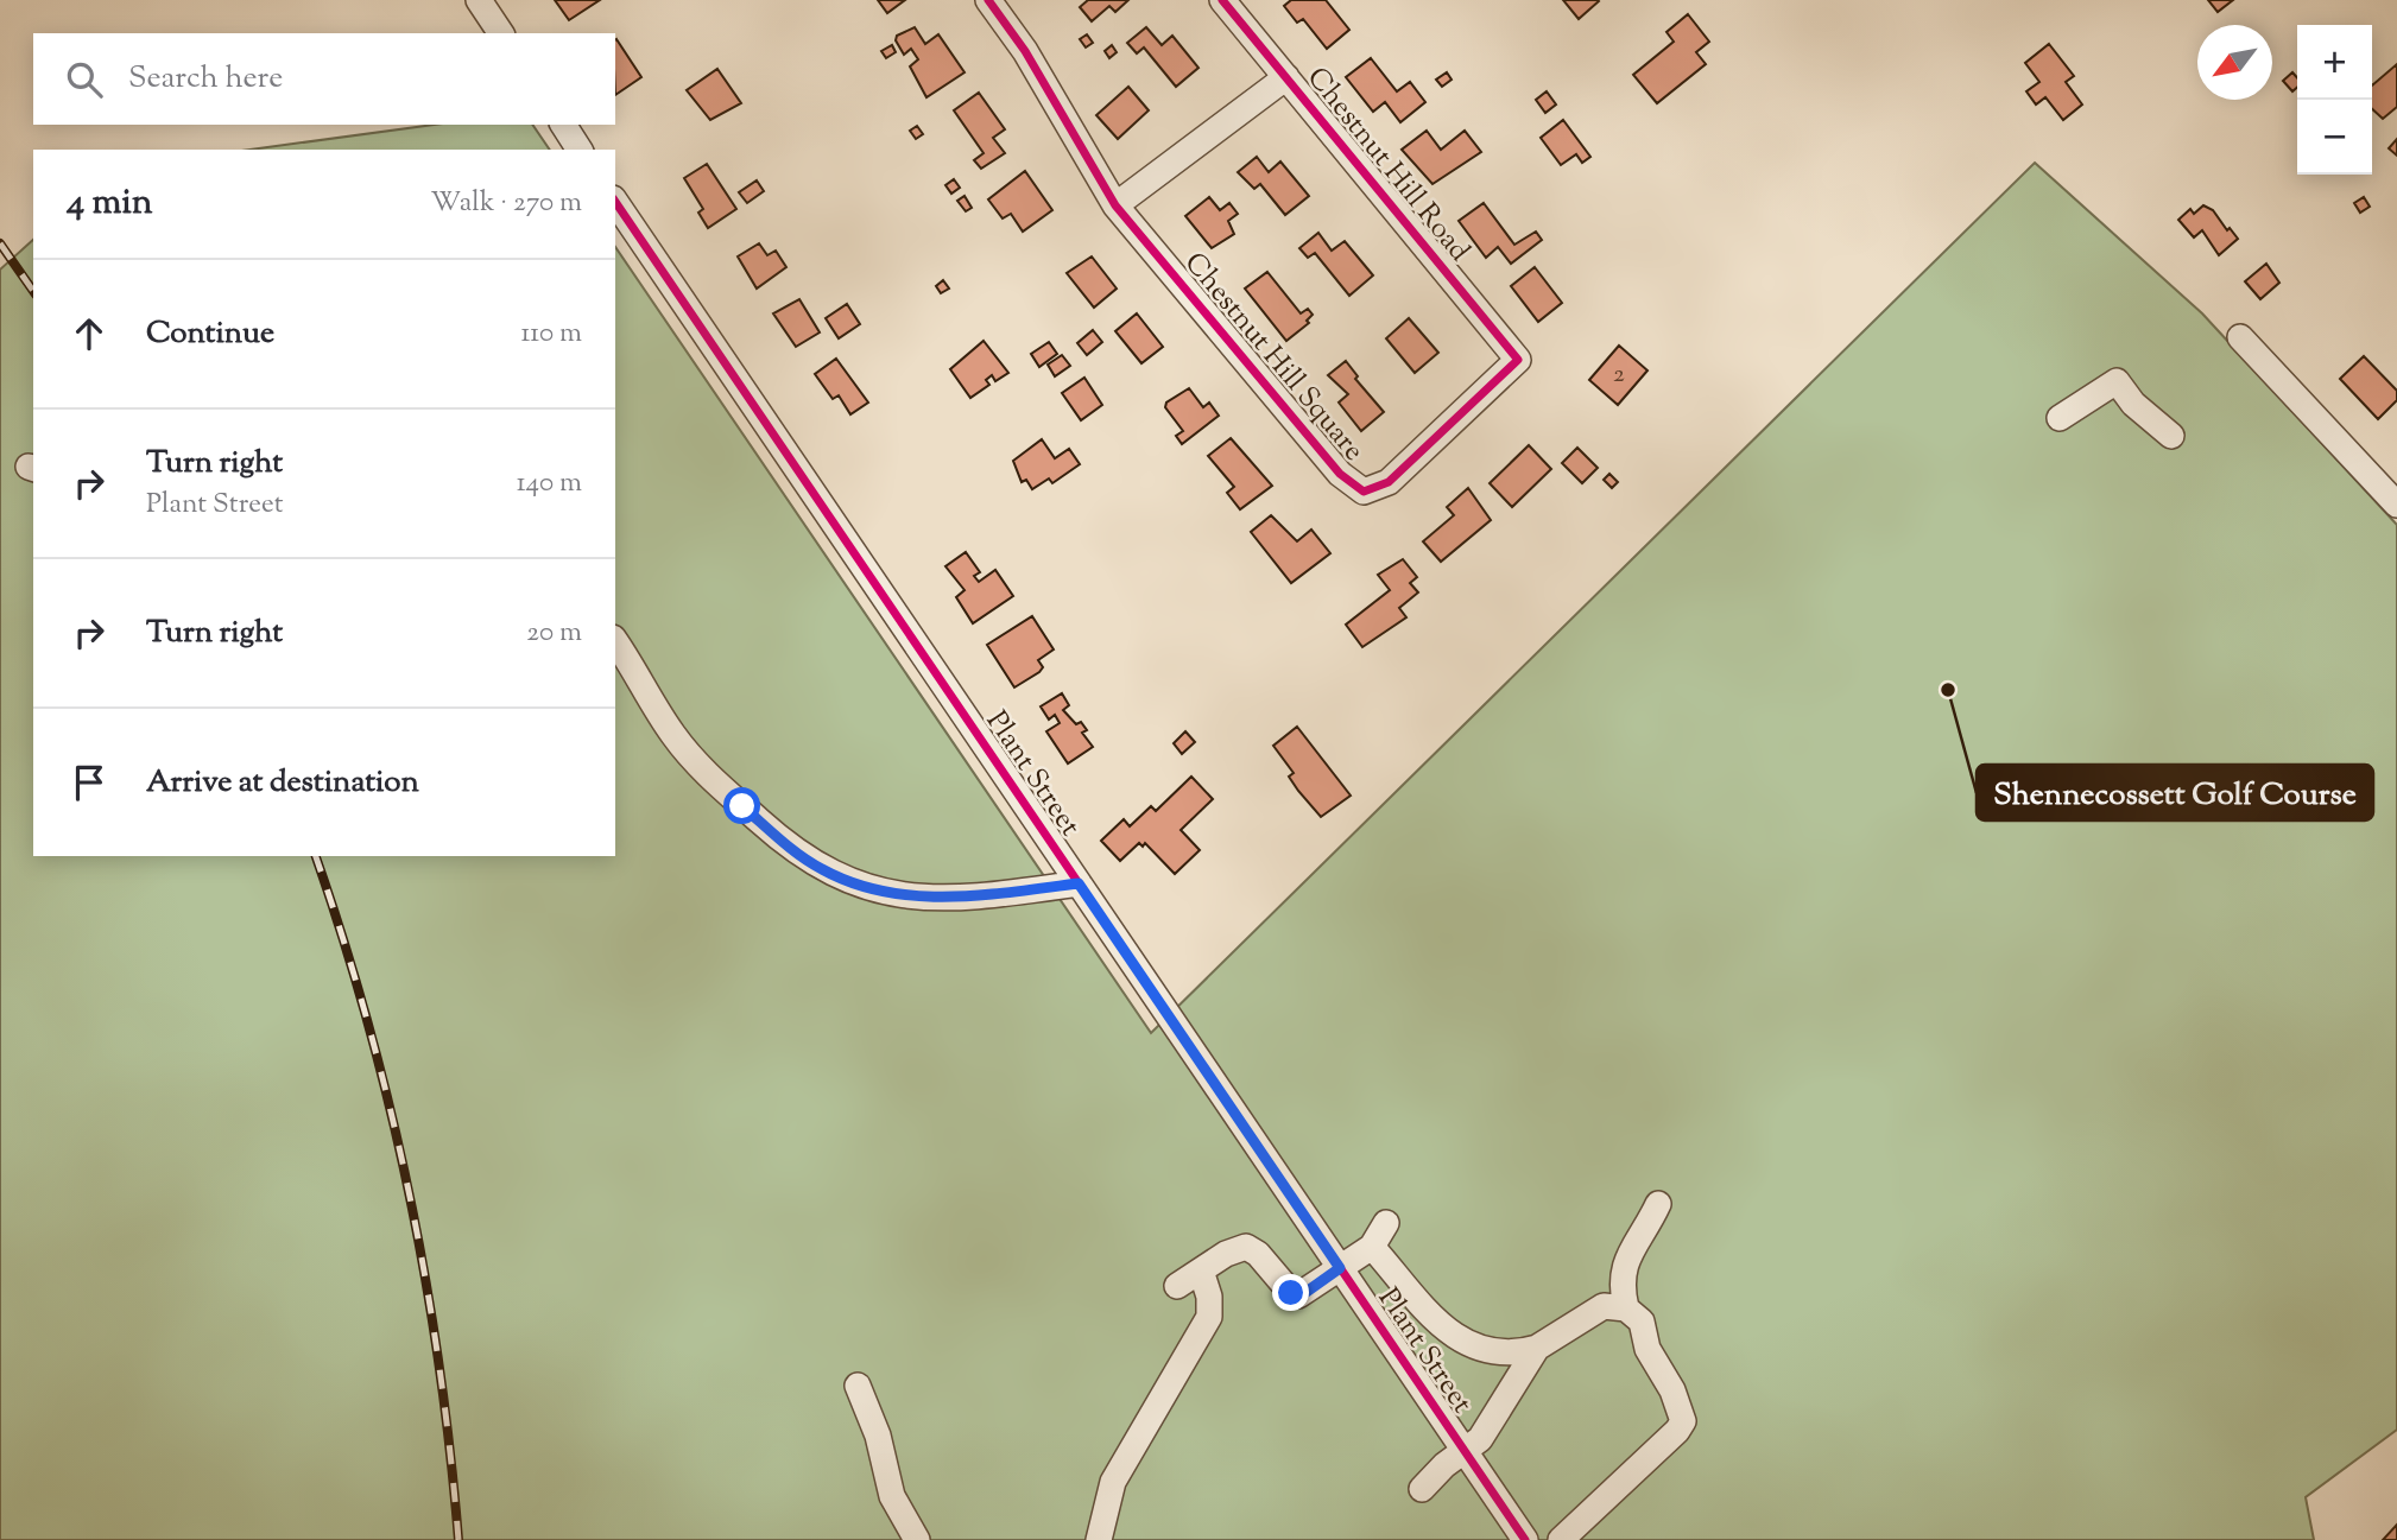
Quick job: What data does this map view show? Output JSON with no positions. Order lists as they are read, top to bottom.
{
  "streets": {
    "street": ["Chestnut Hill Road", "Chestnut Hill Square", "Plant Street"]
  },
  "crossings": [
    ["Chestnut Hill Road", "Chestnut Hill Square"]
  ],
  "places": ["Shennecossett Golf Course"],
  "house_numbers": ["2"],
  "north": "bottom left",
  "page": {
    "map_buttons": ["+", "−"],
    "search": "Search here",
    "heading": ["4 min", "Walk · 270 m"],
    "list": [
      ["Continue", "110 m"],
      ["Turn right", "Plant Street", "140 m"],
      ["Turn right", "20 m"],
      "Arrive at destination"
    ]
  }
}
